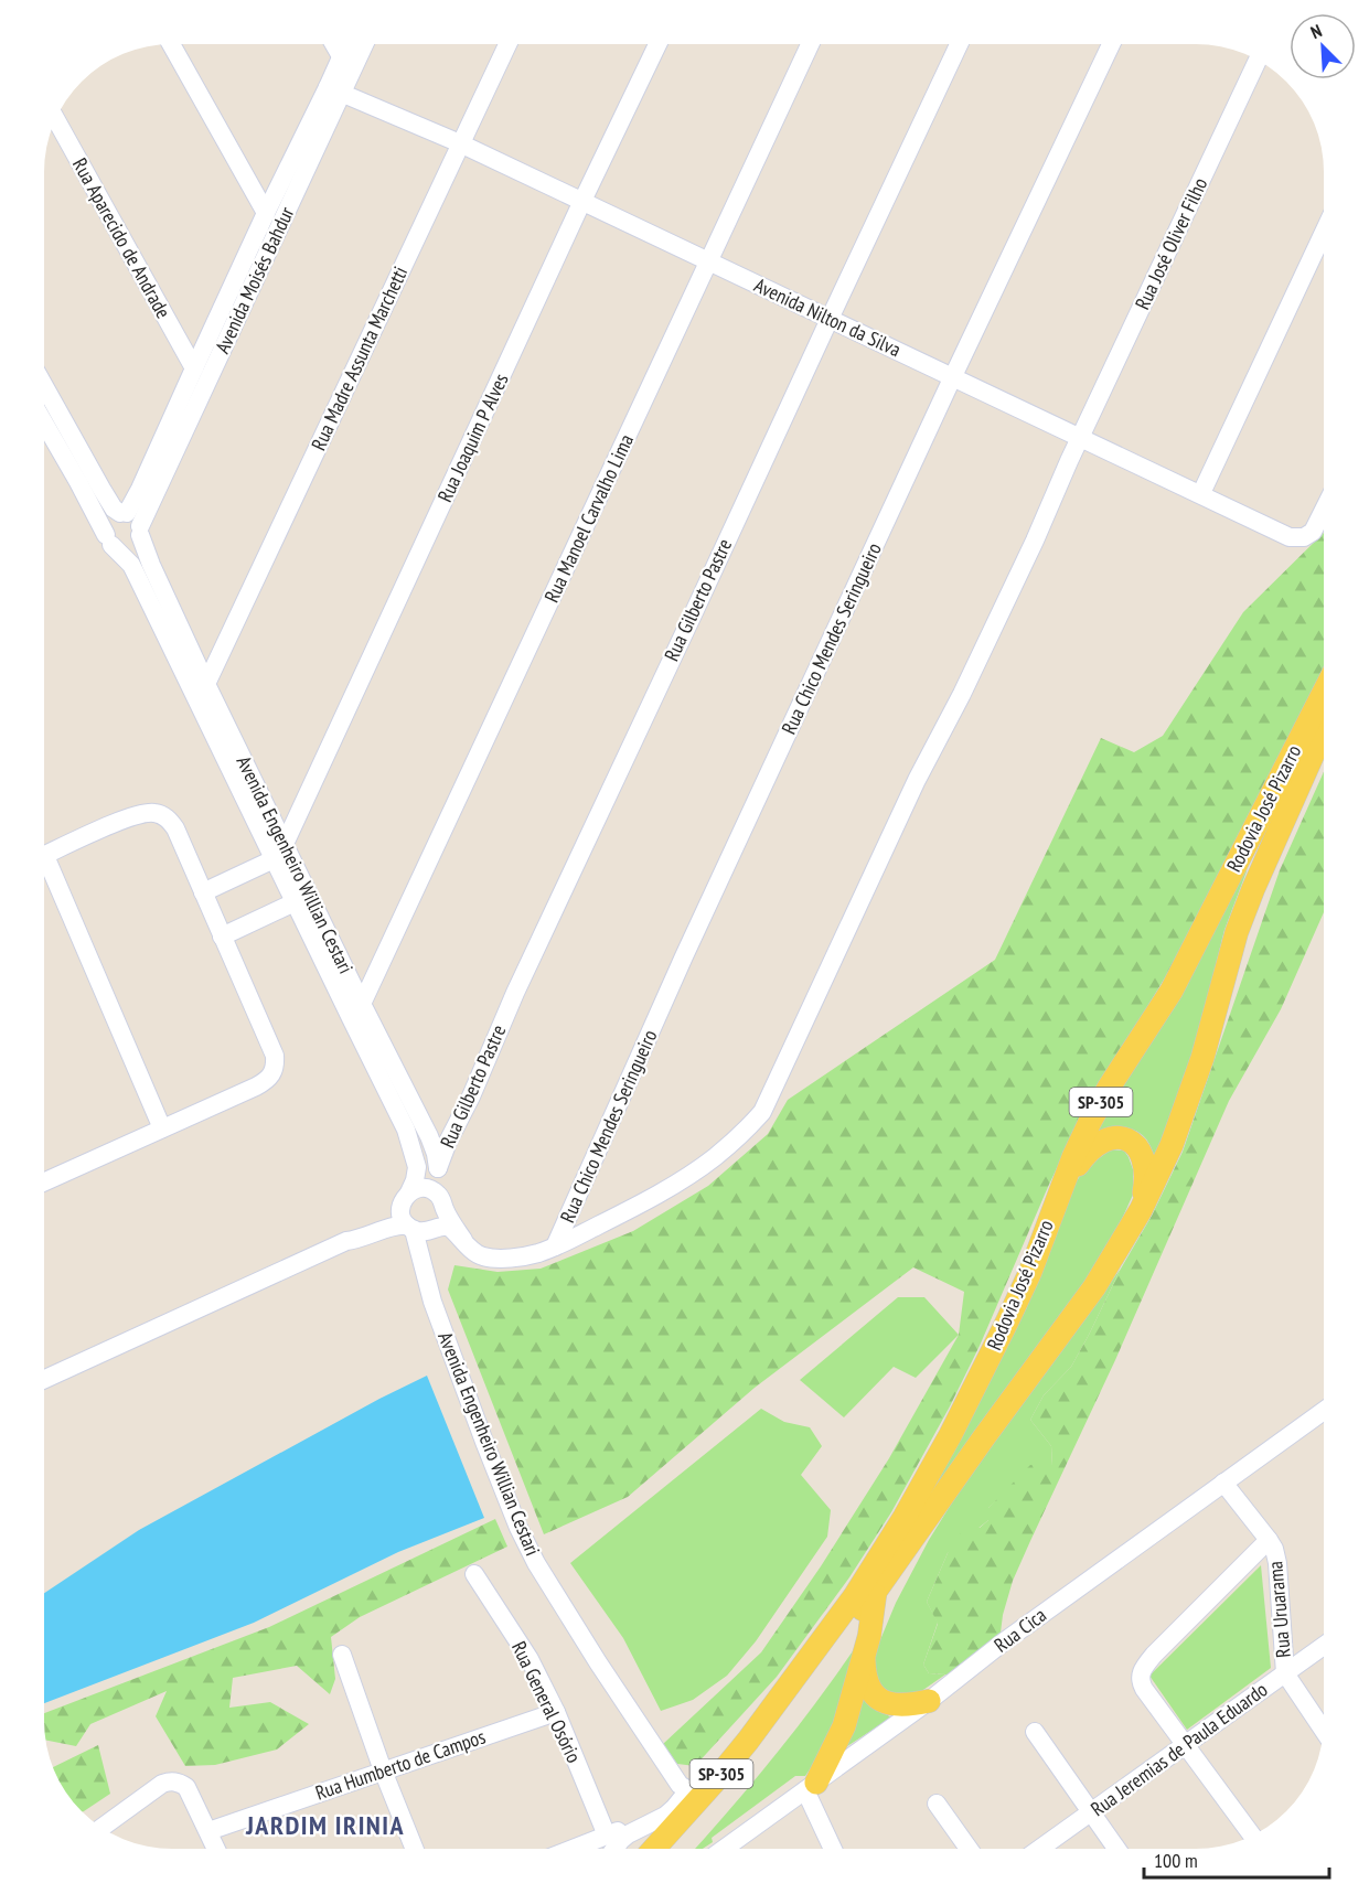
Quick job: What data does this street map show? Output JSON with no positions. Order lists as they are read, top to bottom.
{
  "streets": {
    "main road": ["Rodovia José Pizarro", "SP-305"],
    "street": [
      "Rua Aparecido de Andrade",
      "Rua José Oliver Filho",
      "Avenida Moisés Bahdur",
      "Avenida Nilton da Silva",
      "Rua Madre Assunta Marchetti",
      "Rua Joaquim P Alves",
      "Rua Manoel Carvalho Lima",
      "Rua Gilberto Pastre",
      "Rua Chico Mendes Seringueiro",
      "Avenida Engenheiro Willian Cestari",
      "Rua Uruarama",
      "Rua Cica",
      "Rua General Osório",
      "Rua Jeremias de Paula Eduardo",
      "Rua Humberto de Campos"
    ]
  },
  "crossings": [
    ["Rua Aparecido de Andrade", "Avenida Moisés Bahdur"],
    ["Rua José Oliver Filho", "Avenida Nilton da Silva"],
    ["Rua José Oliver Filho", "Rua Chico Mendes Seringueiro"],
    ["Rua José Oliver Filho", "Avenida Engenheiro Willian Cestari"],
    ["Avenida Moisés Bahdur", "Avenida Nilton da Silva"],
    ["Avenida Moisés Bahdur", "Avenida Engenheiro Willian Cestari"],
    ["Avenida Nilton da Silva", "Rua Madre Assunta Marchetti"],
    ["Avenida Nilton da Silva", "Rua Joaquim P Alves"],
    ["Avenida Nilton da Silva", "Rua Manoel Carvalho Lima"],
    ["Avenida Nilton da Silva", "Rua Gilberto Pastre"],
    ["Avenida Nilton da Silva", "Rua Chico Mendes Seringueiro"],
    ["Rua Madre Assunta Marchetti", "Avenida Engenheiro Willian Cestari"],
    ["Rua Joaquim P Alves", "Avenida Engenheiro Willian Cestari"],
    ["Rua Manoel Carvalho Lima", "Avenida Engenheiro Willian Cestari"],
    ["Rua Gilberto Pastre", "Avenida Engenheiro Willian Cestari"],
    ["Rua Uruarama", "Rua Cica"],
    ["Rua Uruarama", "Rua Jeremias de Paula Eduardo"],
    ["Rua General Osório", "Rua Humberto de Campos"]
  ],
  "districts": ["JARDIM IRINIA"],
  "scale_bar": "100 m",
  "north": "top left"
}
